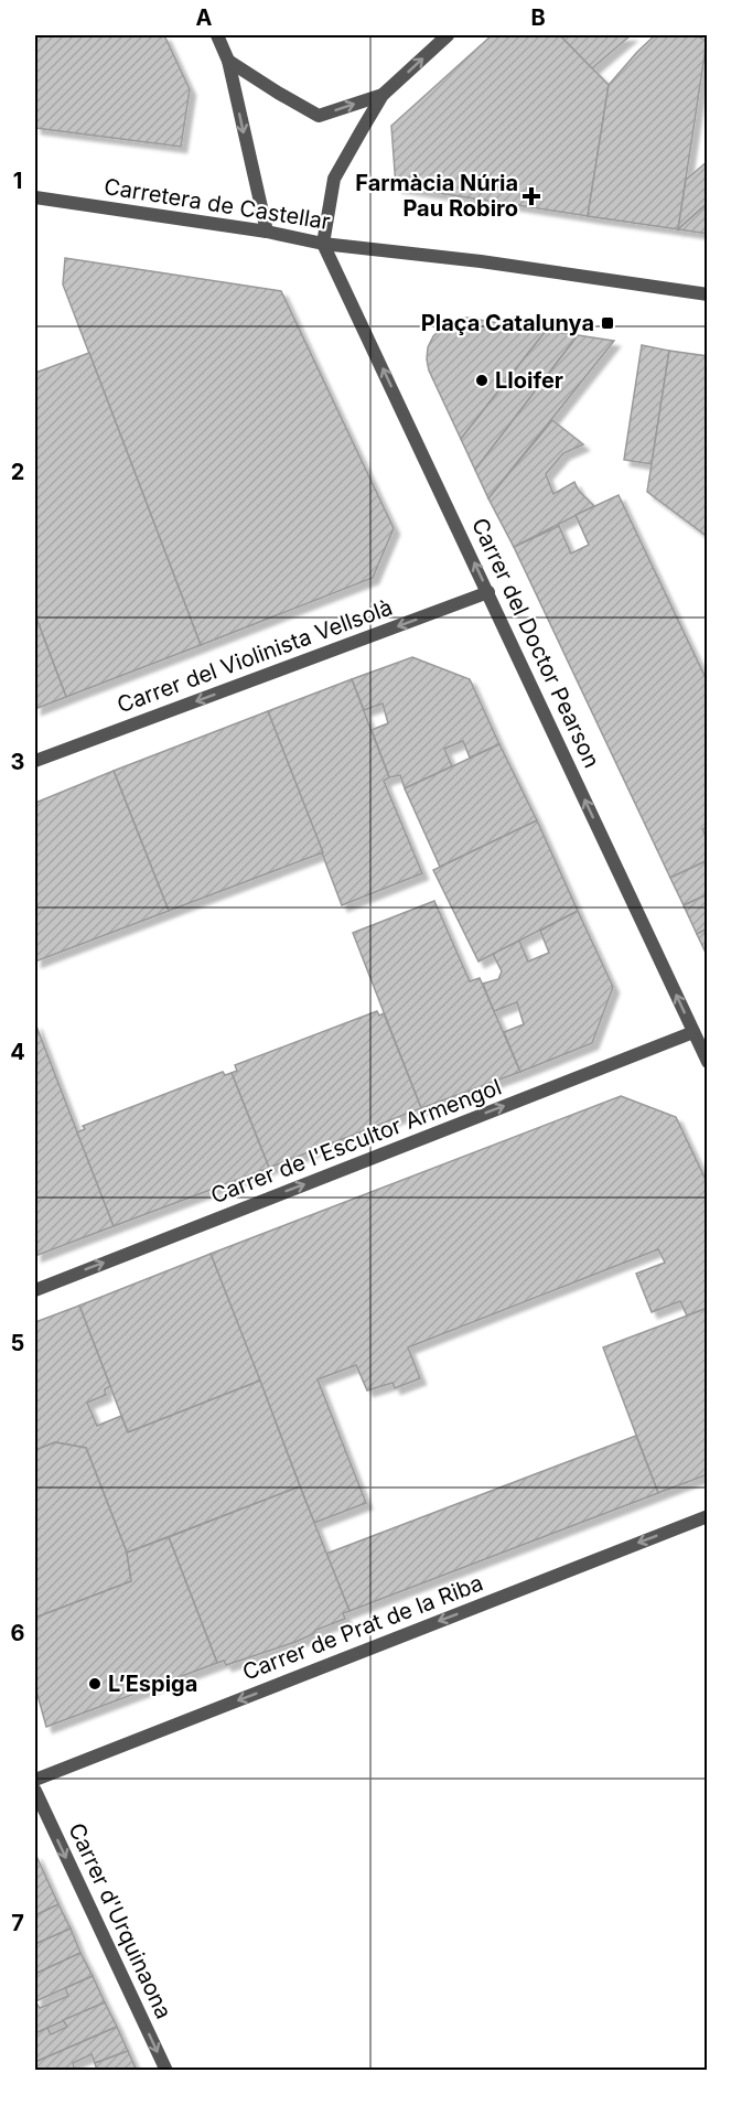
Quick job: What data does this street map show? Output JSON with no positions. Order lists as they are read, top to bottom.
{
  "streets": {
    "street": [
      "Carretera de Castellar",
      "Carrer del Doctor Pearson",
      "Carrer del Violinista Vellsolà",
      "Carrer de l'Escultor Armengol",
      "Carrer de Prat de la Riba",
      "Carrer d'Urquinaona"
    ]
  },
  "crossings": [
    ["Carretera de Castellar", "Carrer del Doctor Pearson"],
    ["Carrer del Doctor Pearson", "Carrer del Violinista Vellsolà"],
    ["Carrer del Doctor Pearson", "Carrer de l'Escultor Armengol"]
  ],
  "one_way": [
    "Carrer del Doctor Pearson",
    "Carrer del Violinista Vellsolà",
    "Carrer de l'Escultor Armengol",
    "Carrer de Prat de la Riba",
    "Carrer d'Urquinaona"
  ],
  "places": {
    "health": ["Farmàcia Núria Pau Robiro"],
    "transit": ["Plaça Catalunya"],
    "other": ["Lloifer", "L’Espiga"]
  },
  "grid": {
    "columns": ["A", "B"],
    "rows": [
      "1",
      "2",
      "3",
      "4",
      "5",
      "6",
      "7"
    ]
  }
}
